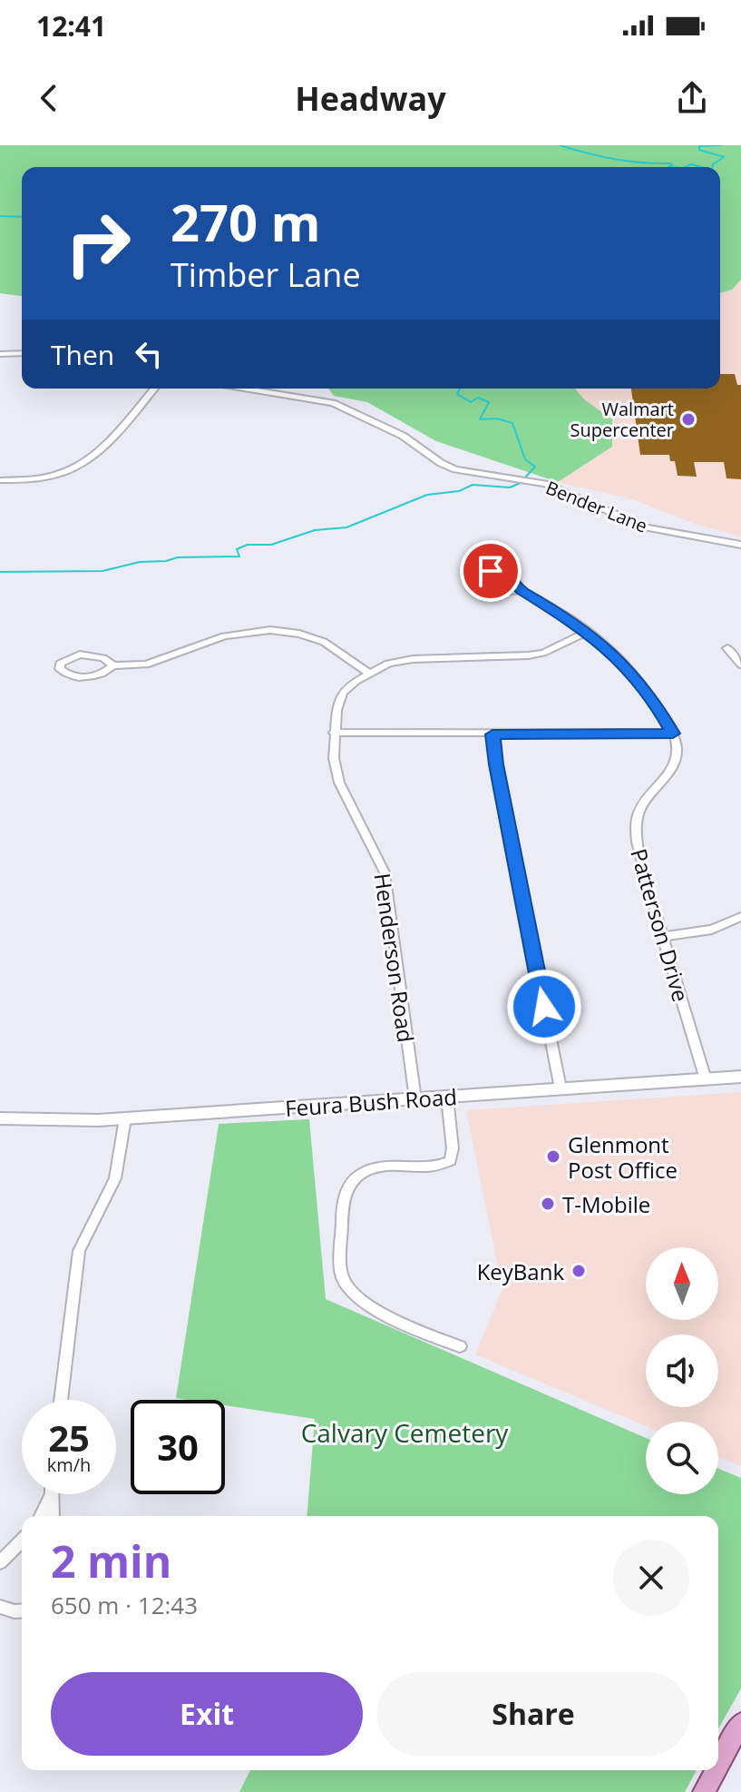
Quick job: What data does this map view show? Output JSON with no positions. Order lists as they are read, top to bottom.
{
  "streets": {
    "main road": ["Feura Bush Road"],
    "street": ["Bender Lane", "Patterson Drive", "Henderson Road"]
  },
  "crossings": [
    ["Patterson Drive", "Feura Bush Road"],
    ["Henderson Road", "Feura Bush Road"]
  ],
  "parks": ["Calvary Cemetery"],
  "places": [
    "Walmart Supercenter",
    "Glenmont Post Office",
    "T-Mobile",
    "KeyBank"
  ],
  "north": "top",
  "page": {
    "status": "12:41",
    "header": "Headway",
    "turn": ["270 m", "Timber Lane"],
    "then": "Then",
    "speed": "25 km/h",
    "limit": "30",
    "heading": ["2 min", "650 m · 12:43"],
    "buttons": ["Exit", "Share"]
  }
}
